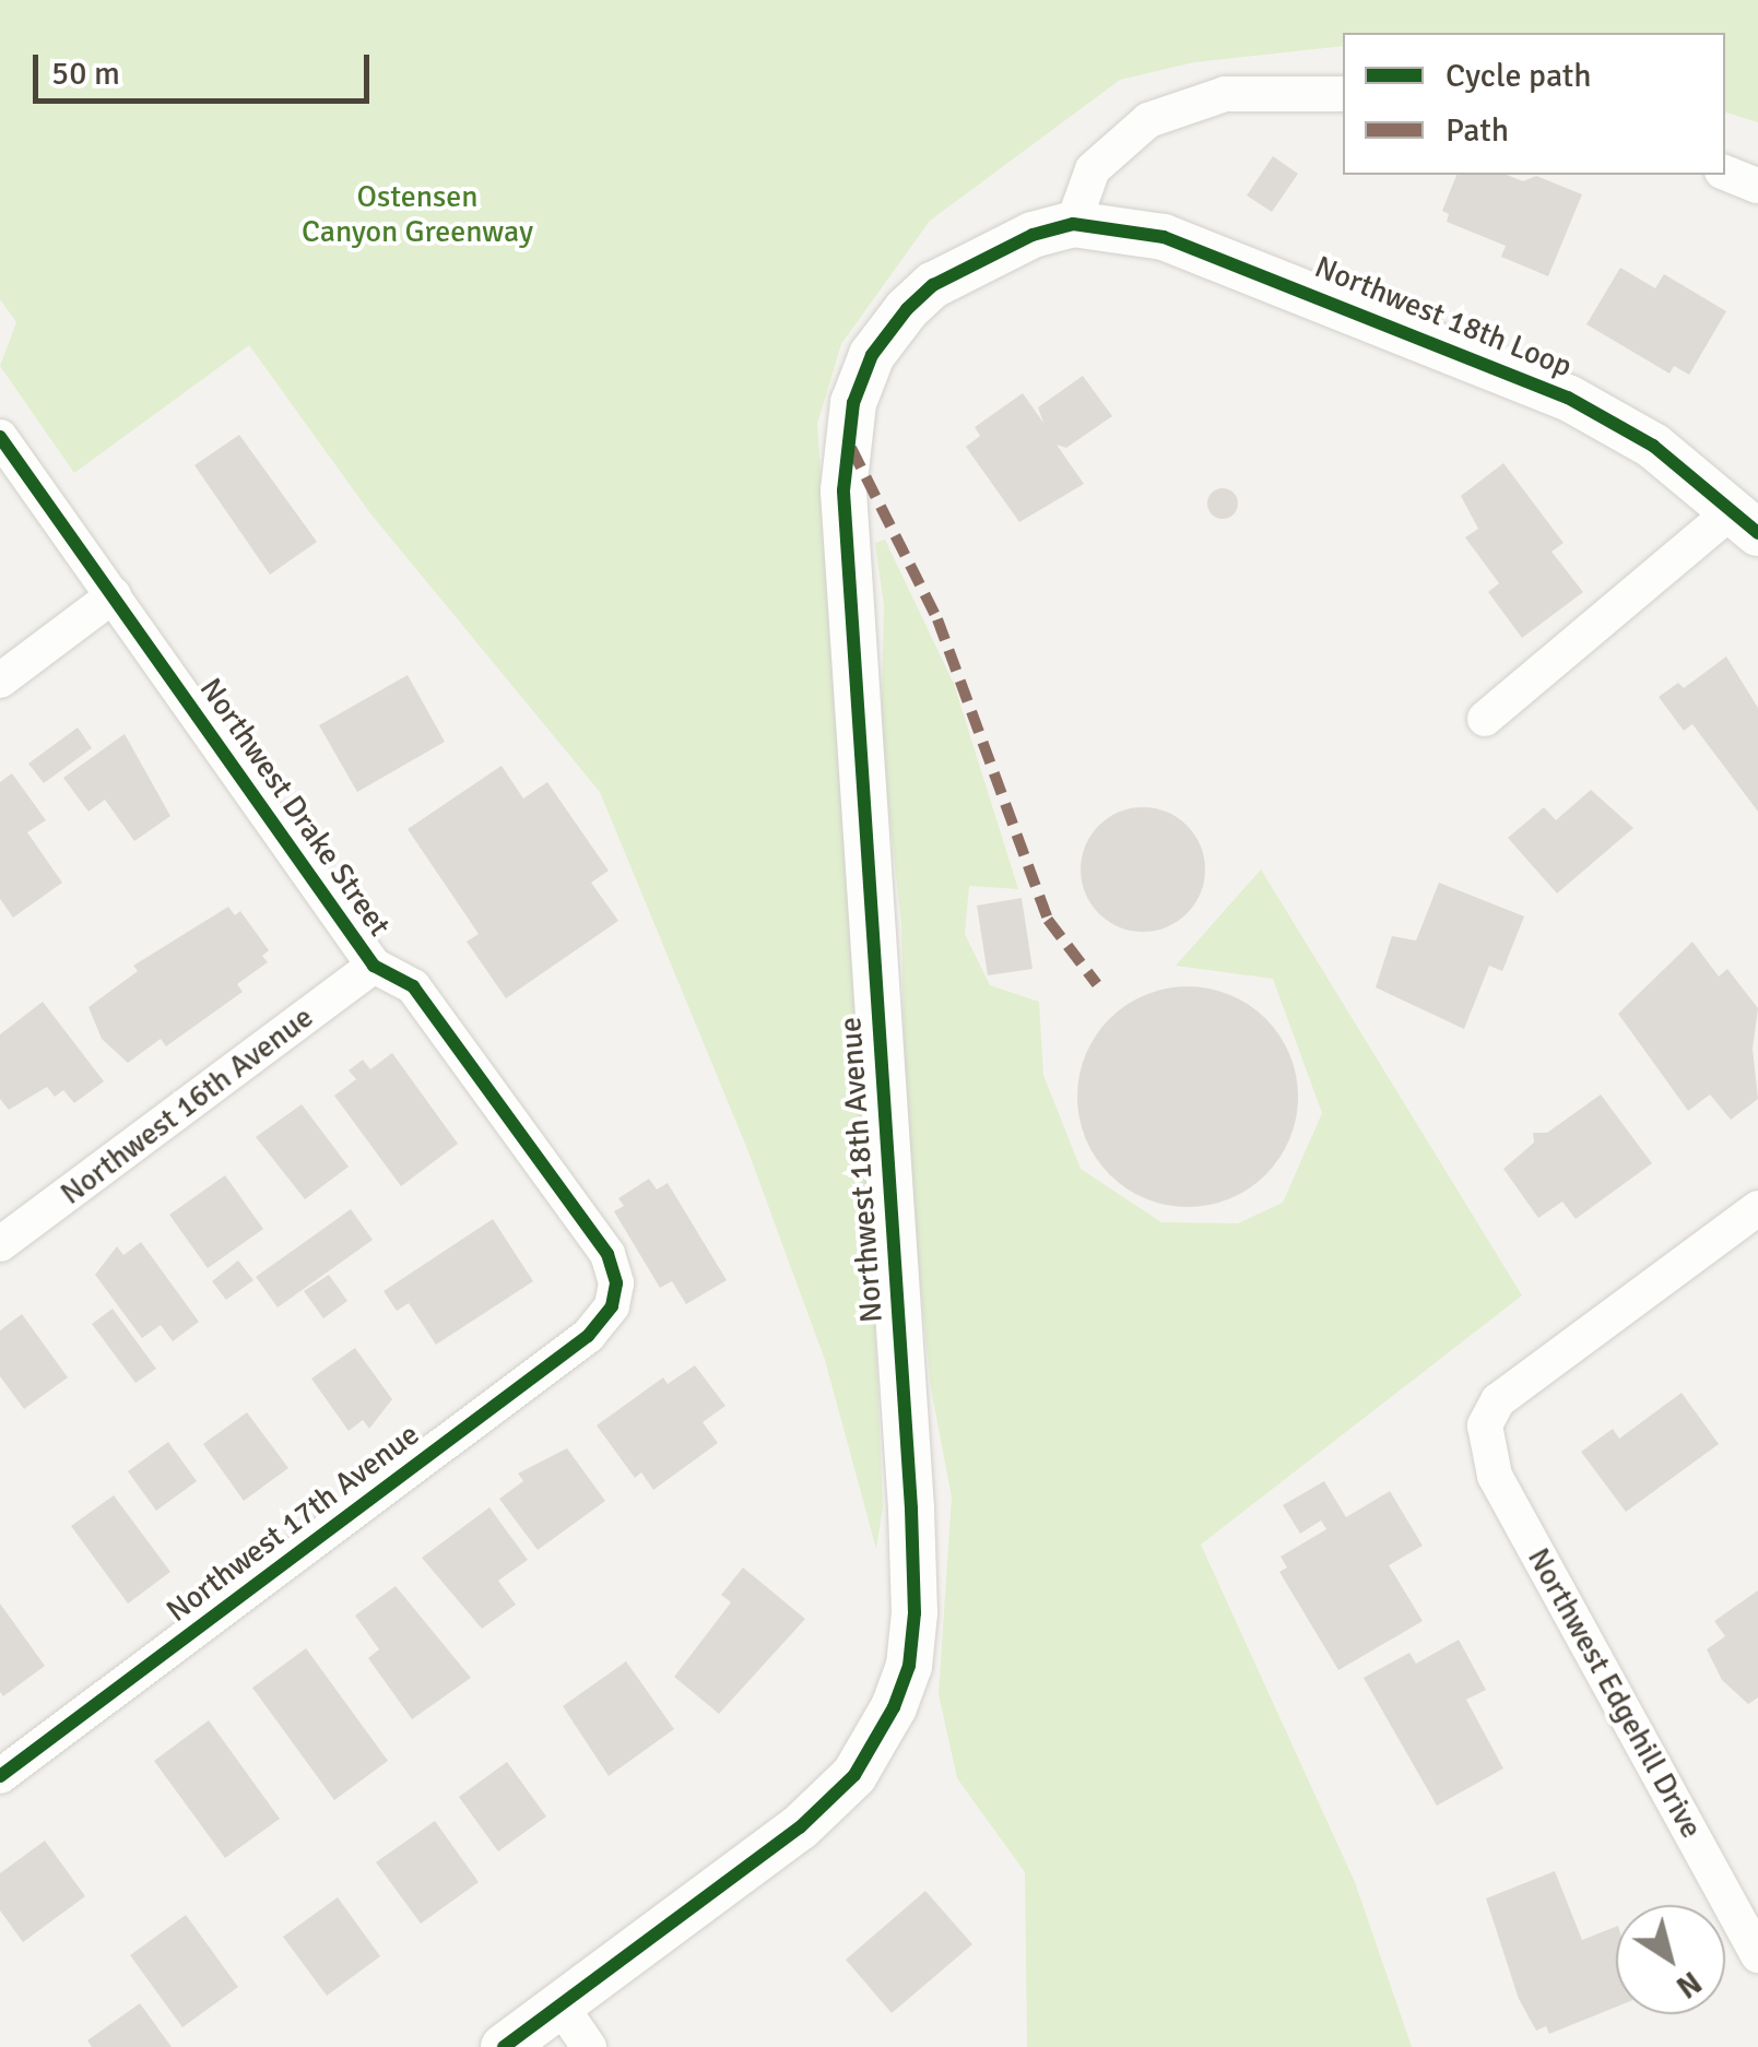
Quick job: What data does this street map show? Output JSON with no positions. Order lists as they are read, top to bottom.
{
  "streets": {
    "street": [
      "Northwest 18th Loop",
      "Northwest Drake Street",
      "Northwest 16th Avenue",
      "Northwest 18th Avenue",
      "Northwest 17th Avenue",
      "Northwest Edgehill Drive"
    ]
  },
  "crossings": [
    ["Northwest 18th Loop", "Northwest 18th Avenue"],
    ["Northwest Drake Street", "Northwest 16th Avenue"],
    ["Northwest Drake Street", "Northwest 17th Avenue"]
  ],
  "parks": ["Ostensen Canyon Greenway"],
  "legend": ["Cycle path", "Path"],
  "scale_bar": "50 m",
  "north": "bottom right"
}
